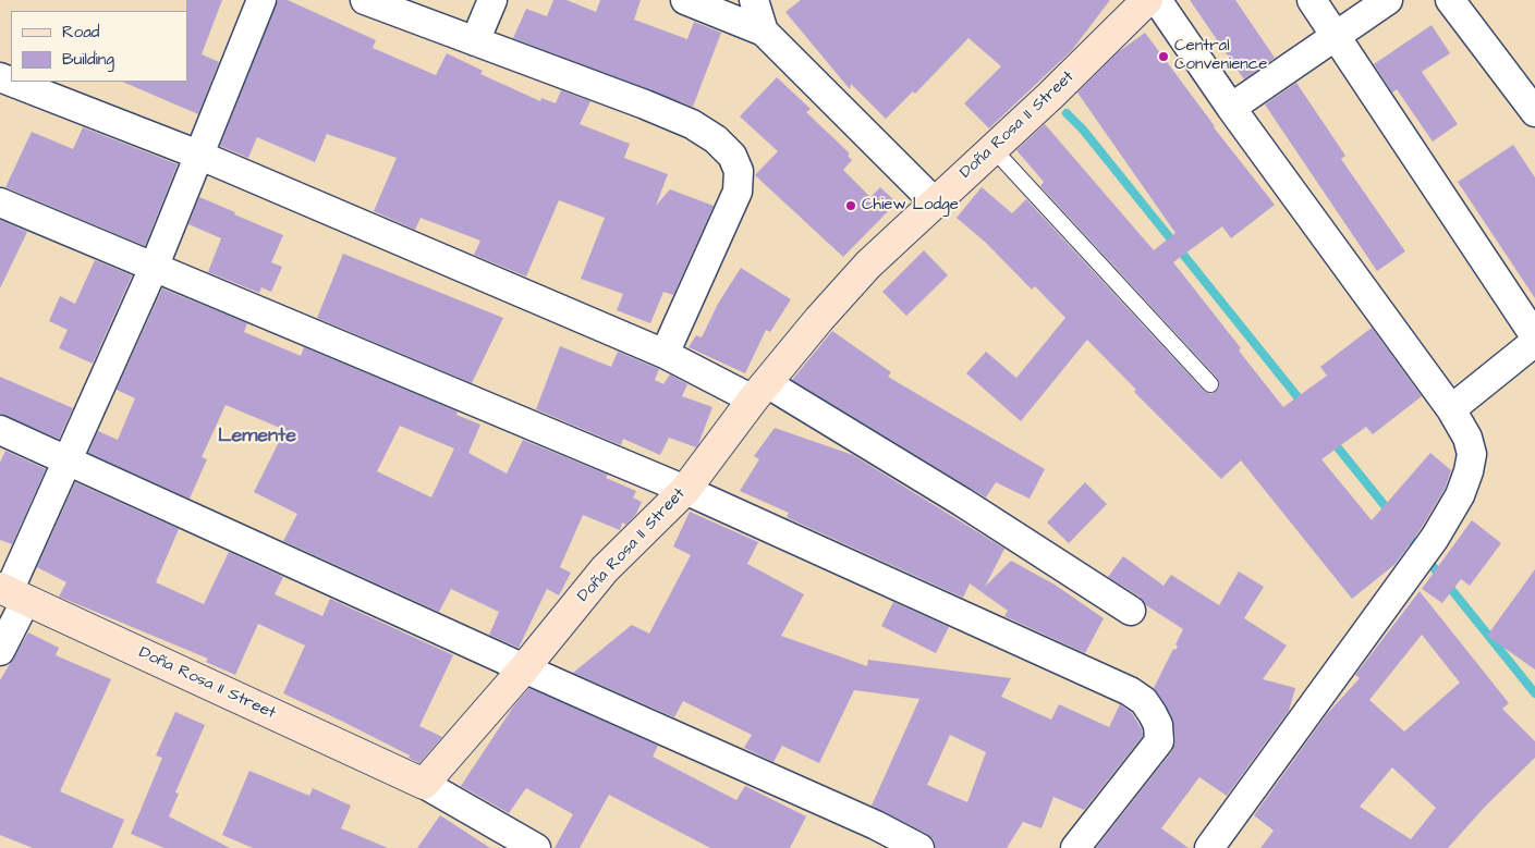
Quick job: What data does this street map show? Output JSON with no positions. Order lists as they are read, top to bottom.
{
  "streets": {
    "main road": ["Doña Rosa II Street"]
  },
  "districts": ["Lemente"],
  "places": ["Central Convenience", "Chiew Lodge"],
  "legend": ["Road", "Building"]
}
